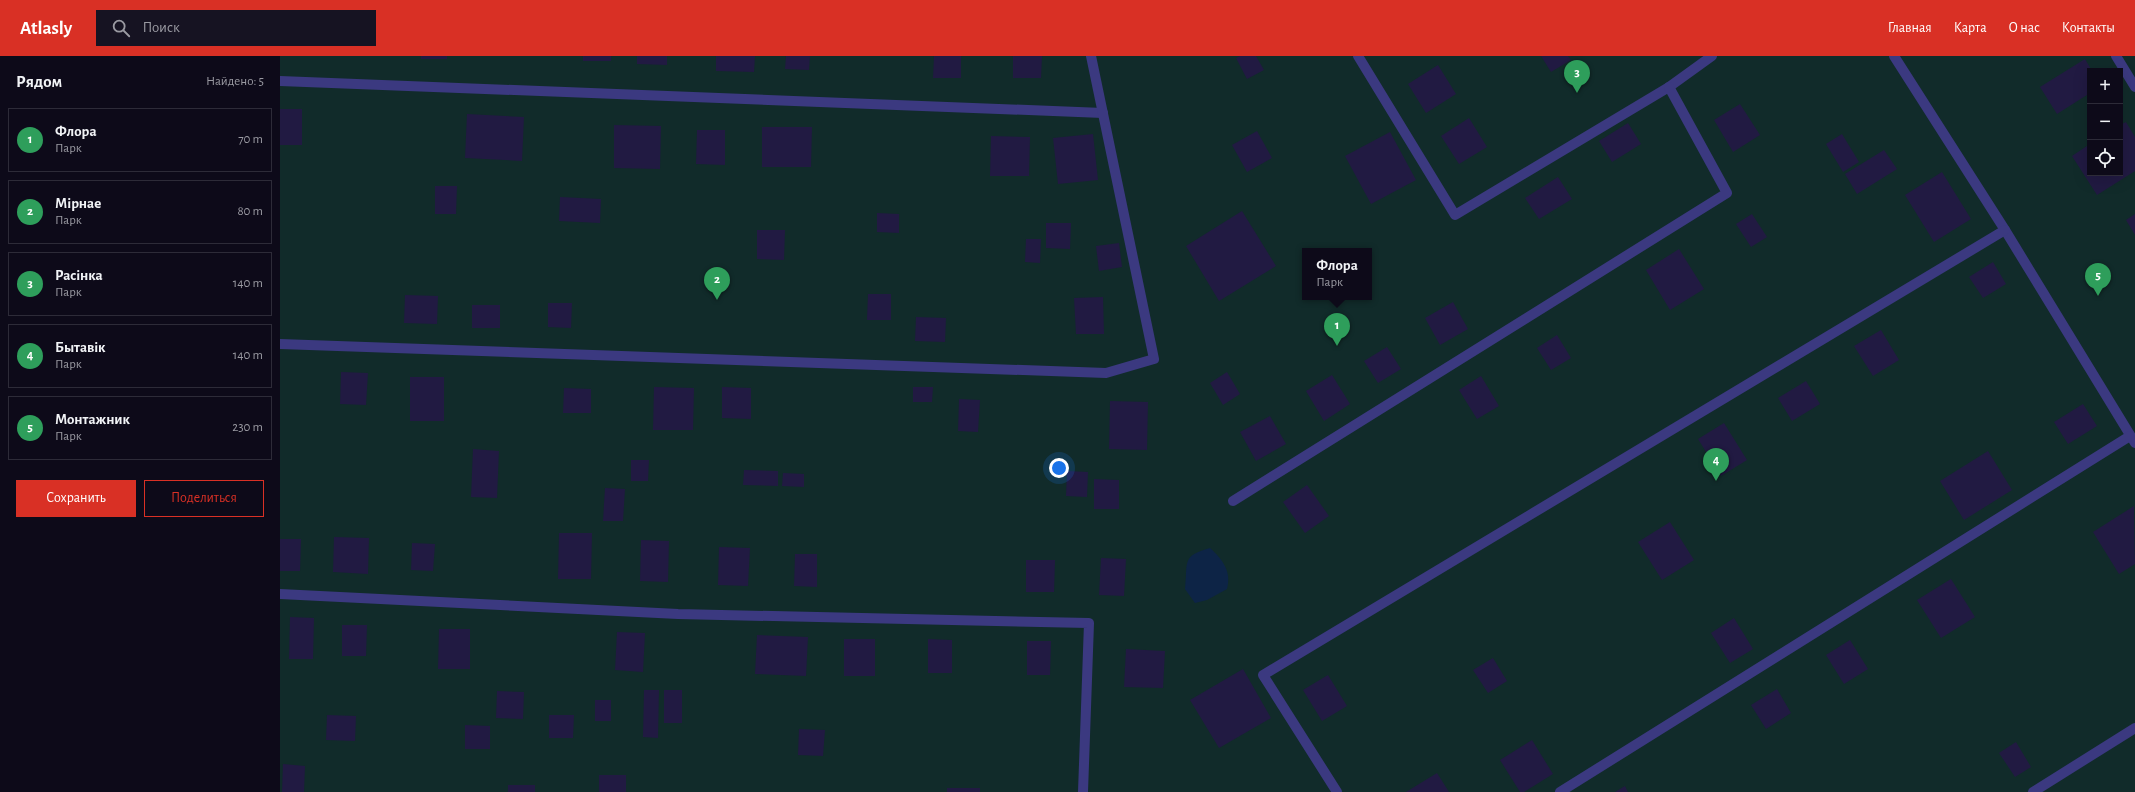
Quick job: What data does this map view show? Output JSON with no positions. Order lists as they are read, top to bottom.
{
  "page": {
    "header": "Atlasly",
    "search": "Поиск",
    "nav": [
      "Главная",
      "Карта",
      "О нас",
      "Контакты"
    ],
    "heading": ["Рядом", "Найдено: 5"],
    "pins": [
      "3",
      "5",
      "2",
      "1",
      "4"
    ],
    "map_buttons": ["+", "−"],
    "list": [
      {
        "mark": "1",
        "name": "Флора",
        "note": "Парк",
        "value": "70 m"
      },
      {
        "mark": "2",
        "name": "Мірнае",
        "note": "Парк",
        "value": "80 m"
      },
      {
        "mark": "3",
        "name": "Расінка",
        "note": "Парк",
        "value": "140 m"
      },
      {
        "mark": "4",
        "name": "Бытавік",
        "note": "Парк",
        "value": "140 m"
      },
      {
        "mark": "5",
        "name": "Монтажник",
        "note": "Парк",
        "value": "230 m"
      }
    ],
    "popup": ["Флора", "Парк"],
    "buttons": ["Сохранить", "Поделиться"]
  }
}
